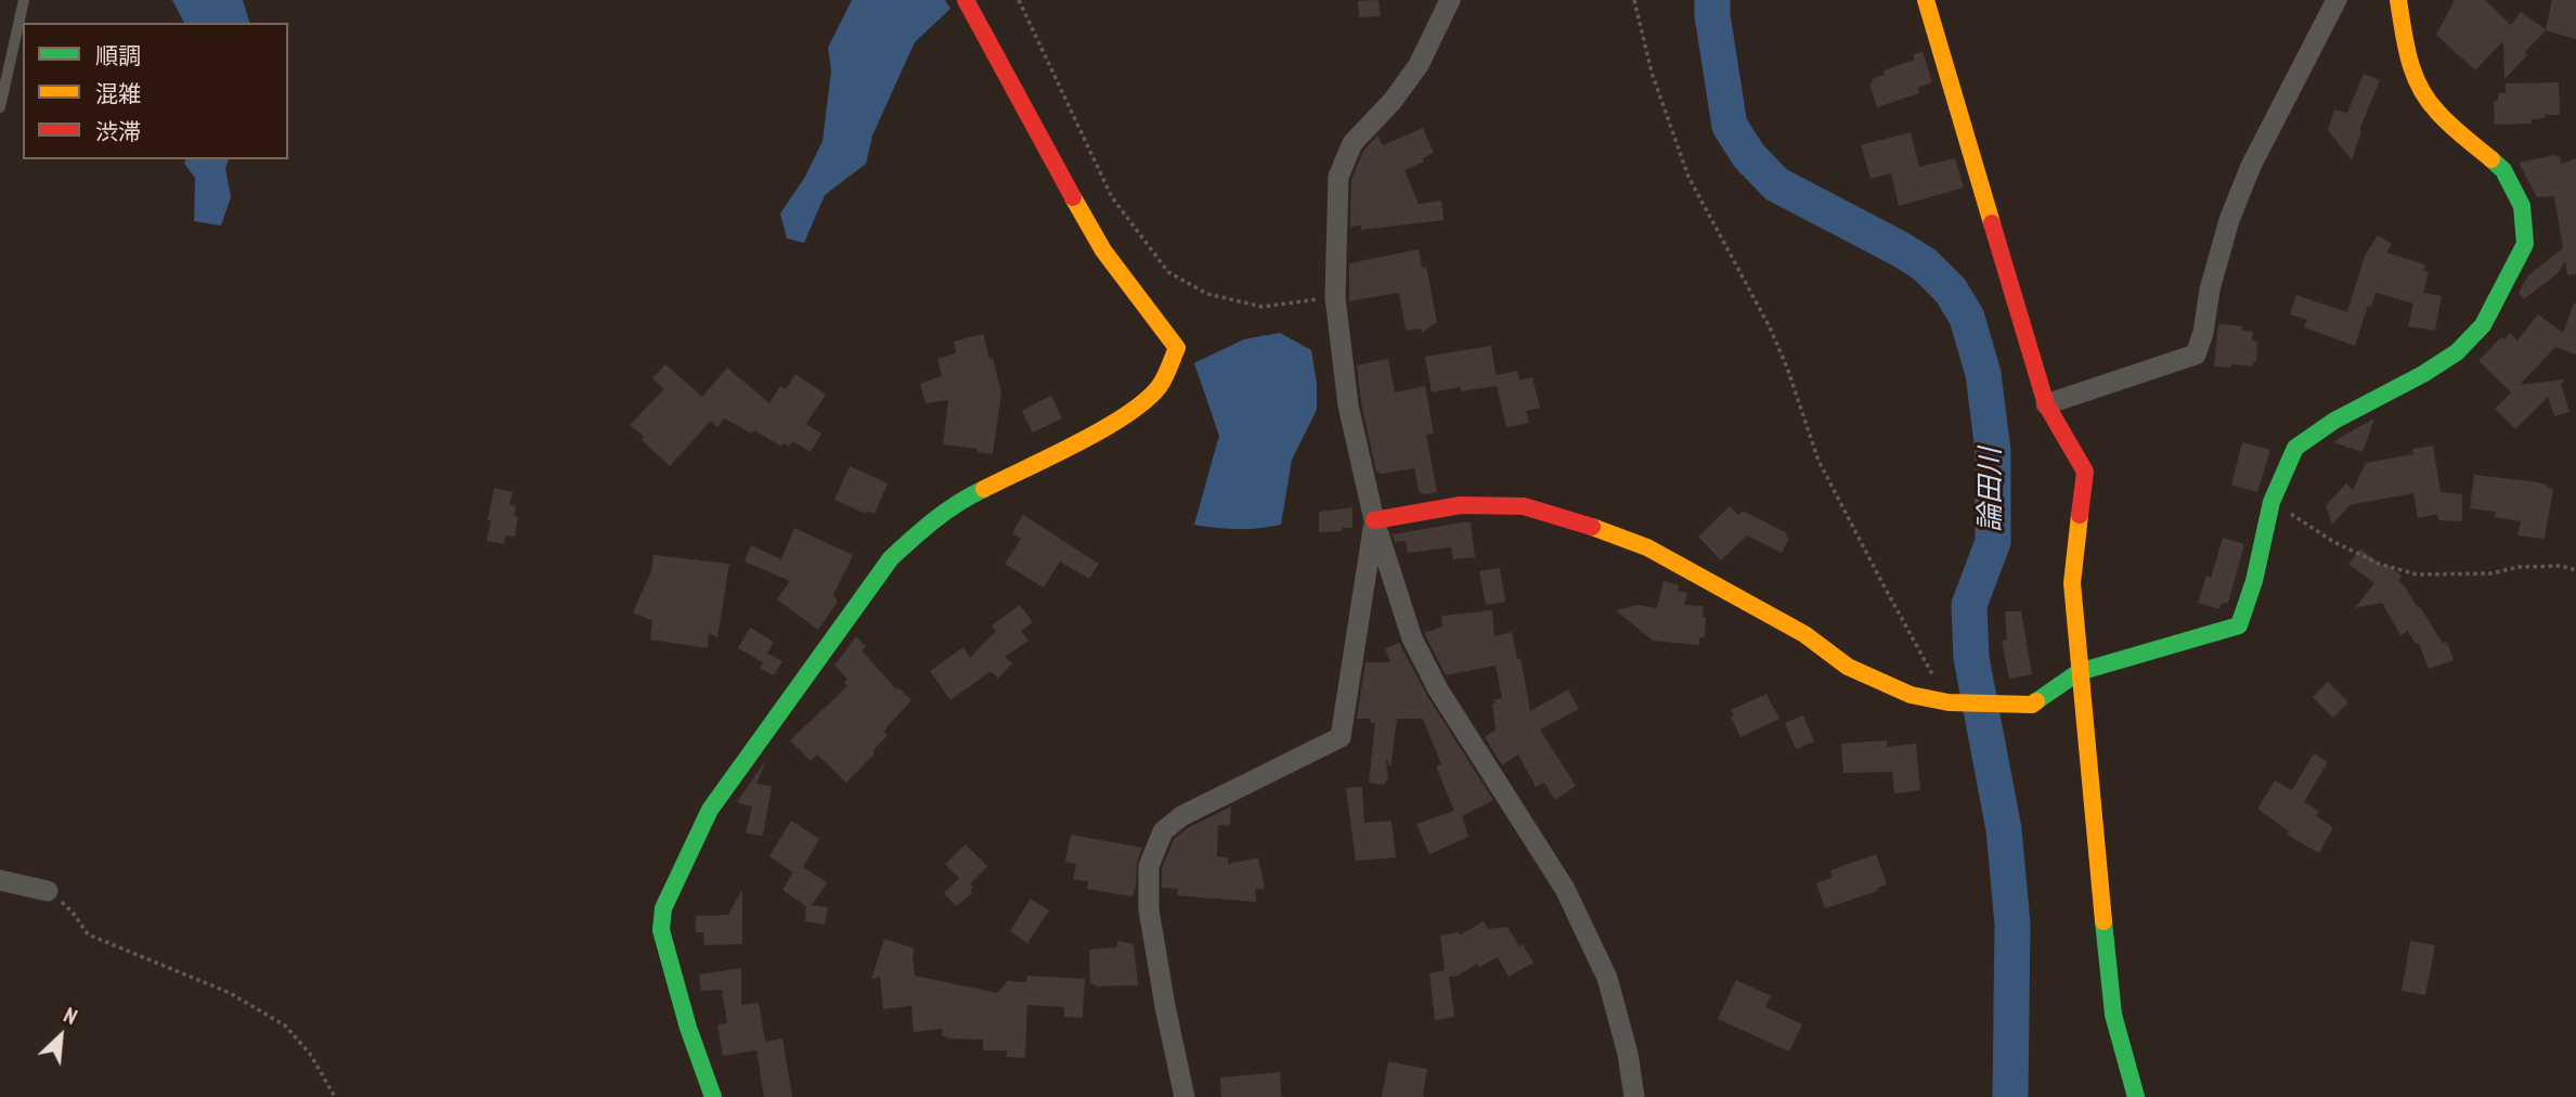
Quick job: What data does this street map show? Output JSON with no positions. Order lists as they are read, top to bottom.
{
  "water": ["論田川"],
  "legend": ["順調", "混雑", "渋滞"],
  "north": "top right"
}
